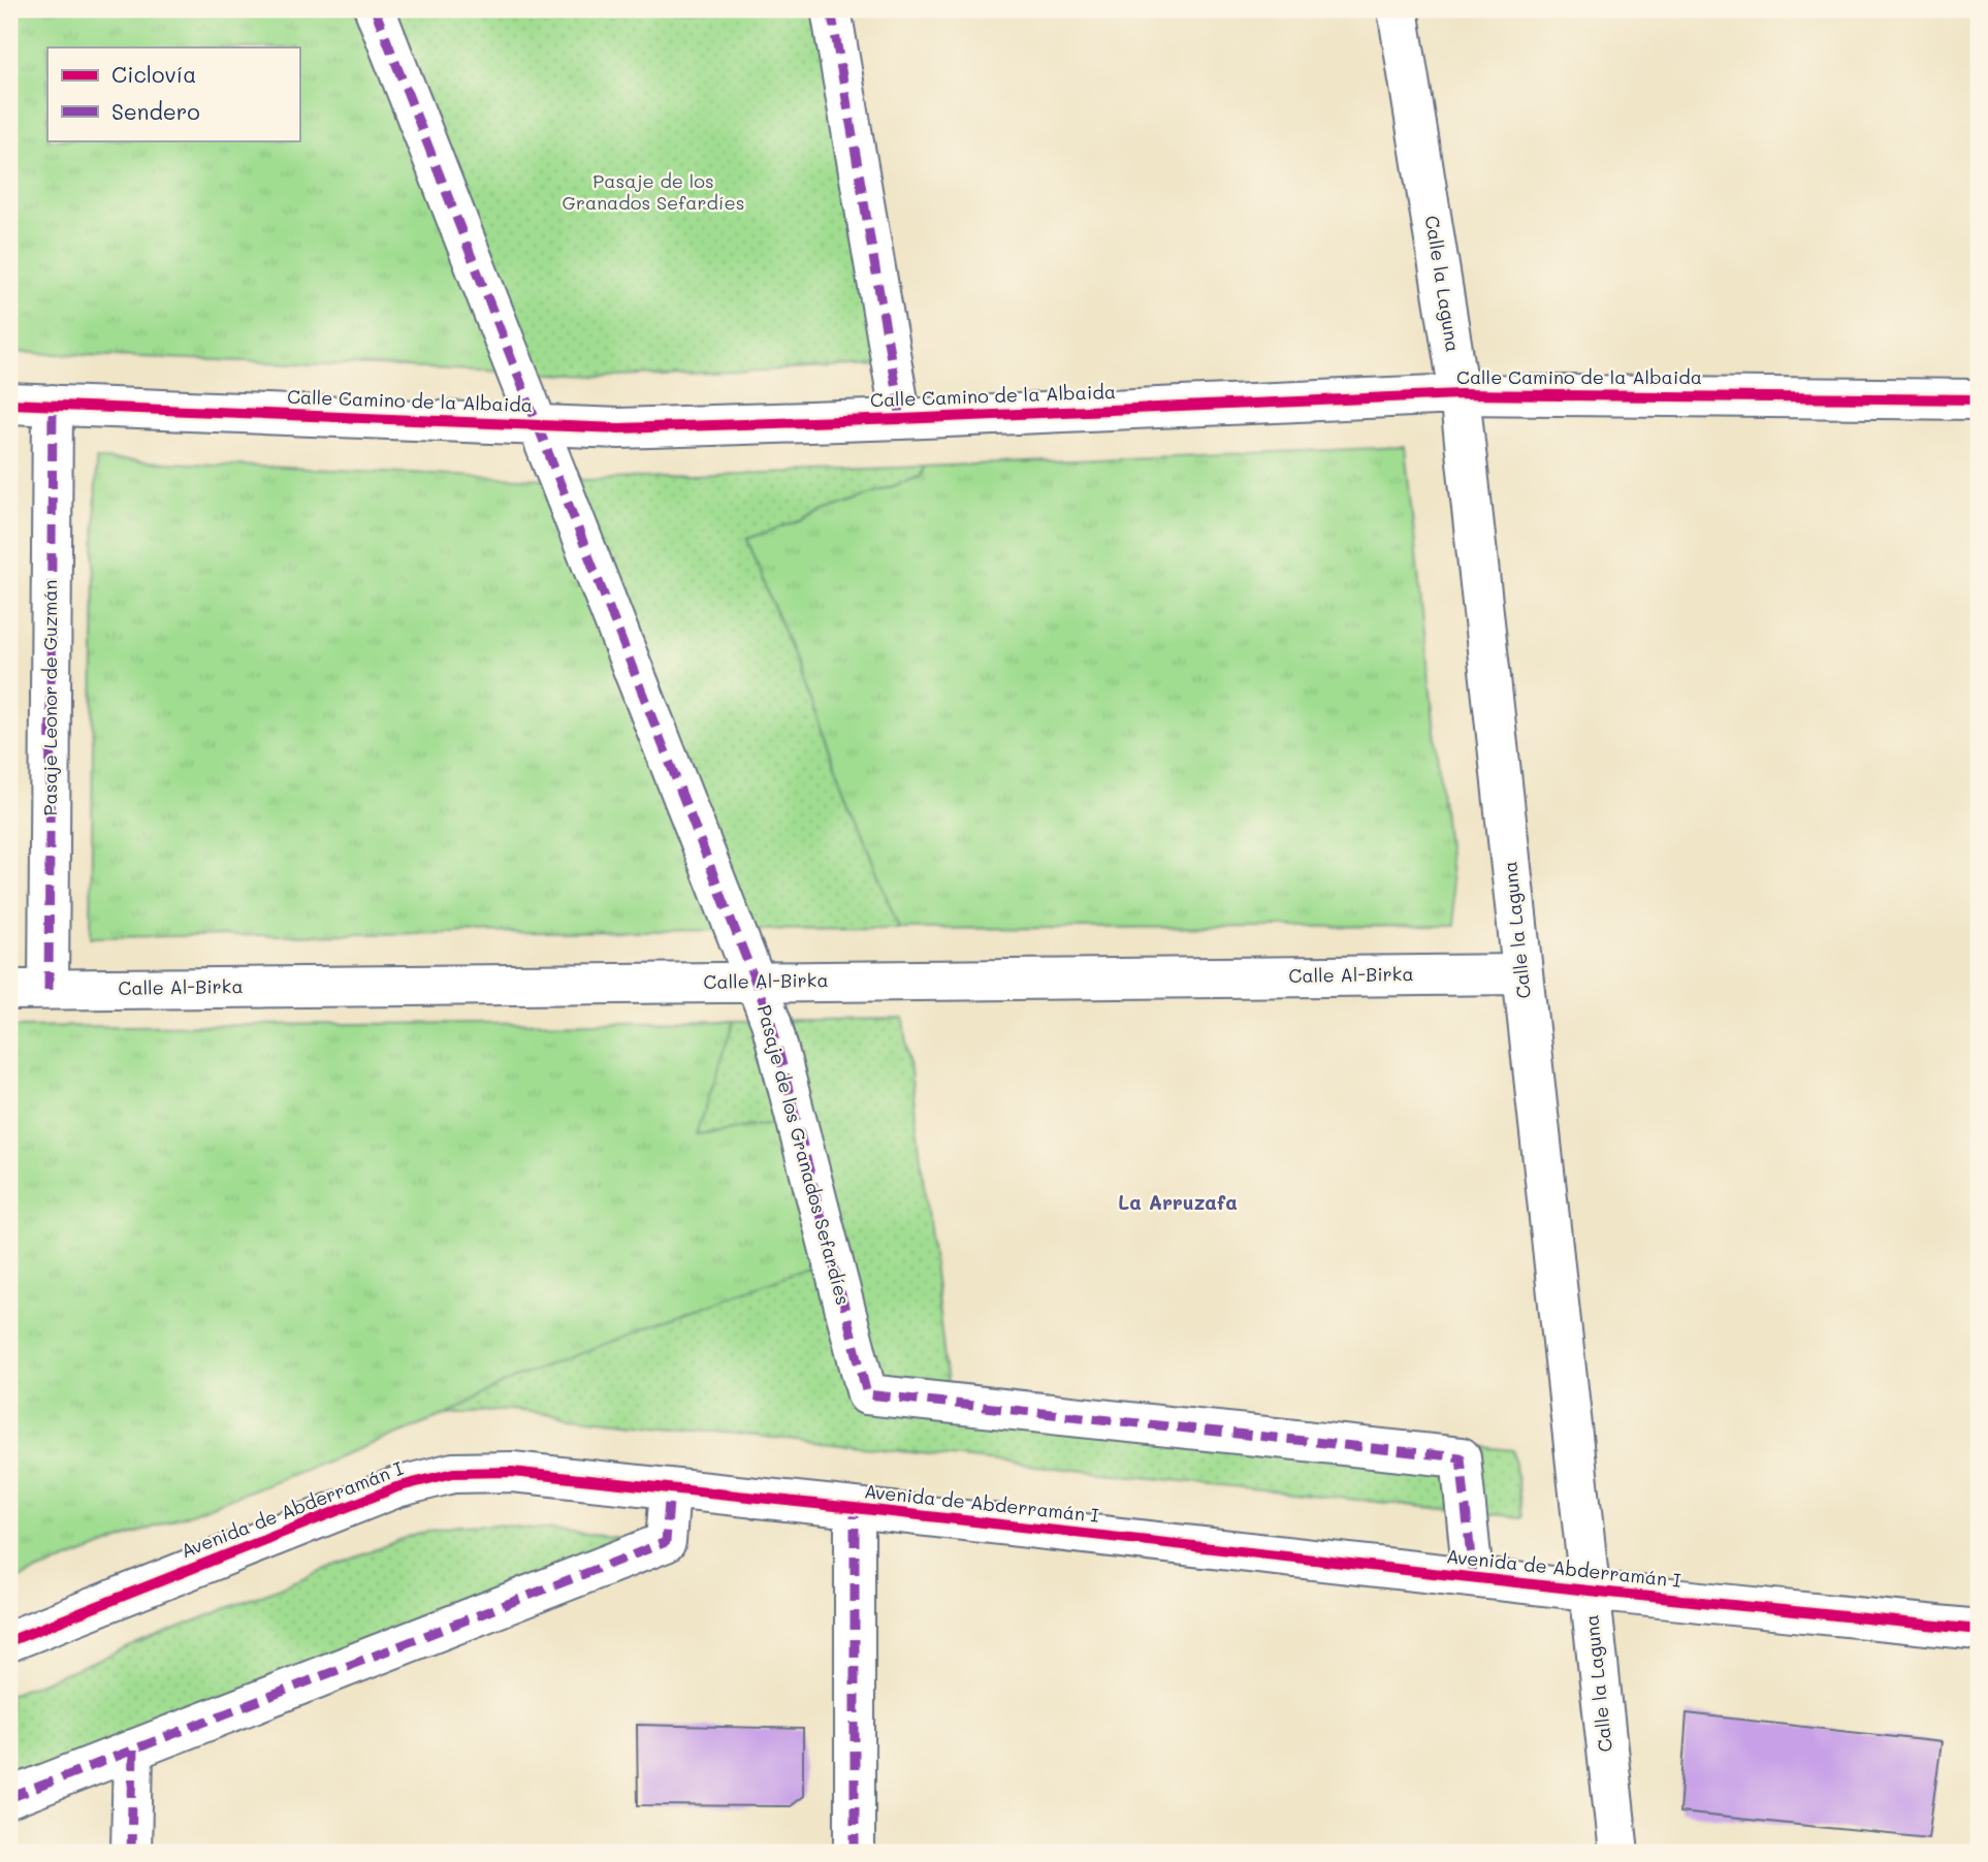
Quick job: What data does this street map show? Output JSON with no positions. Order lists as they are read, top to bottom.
{
  "streets": {
    "street": [
      "Calle la Laguna",
      "Calle Camino de la Albaida",
      "Pasaje Leonor de Guzmán",
      "Calle Al-Birka",
      "Pasaje de los Granados Sefardíes",
      "Avenida de Abderramán I"
    ]
  },
  "crossings": [
    ["Calle la Laguna", "Calle Camino de la Albaida"],
    ["Calle la Laguna", "Calle Al-Birka"],
    ["Calle la Laguna", "Avenida de Abderramán I"],
    ["Calle Camino de la Albaida", "Pasaje Leonor de Guzmán"],
    ["Calle Camino de la Albaida", "Pasaje de los Granados Sefardíes"],
    ["Pasaje Leonor de Guzmán", "Calle Al-Birka"],
    ["Calle Al-Birka", "Pasaje de los Granados Sefardíes"],
    ["Pasaje de los Granados Sefardíes", "Avenida de Abderramán I"]
  ],
  "districts": ["La Arruzafa"],
  "parks": ["Pasaje de los Granados Sefardíes"],
  "legend": ["Ciclovía", "Sendero"]
}
